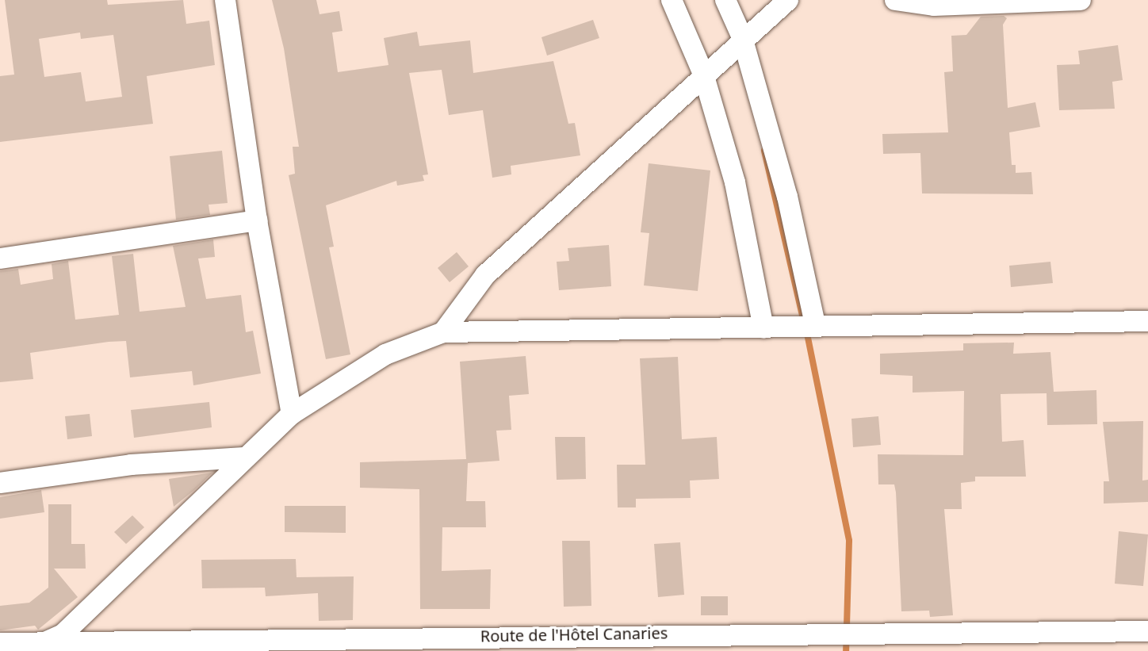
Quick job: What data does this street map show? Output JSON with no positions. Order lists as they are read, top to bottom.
{
  "streets": {
    "street": ["Route de l'Hôtel Canaries"]
  }
}
